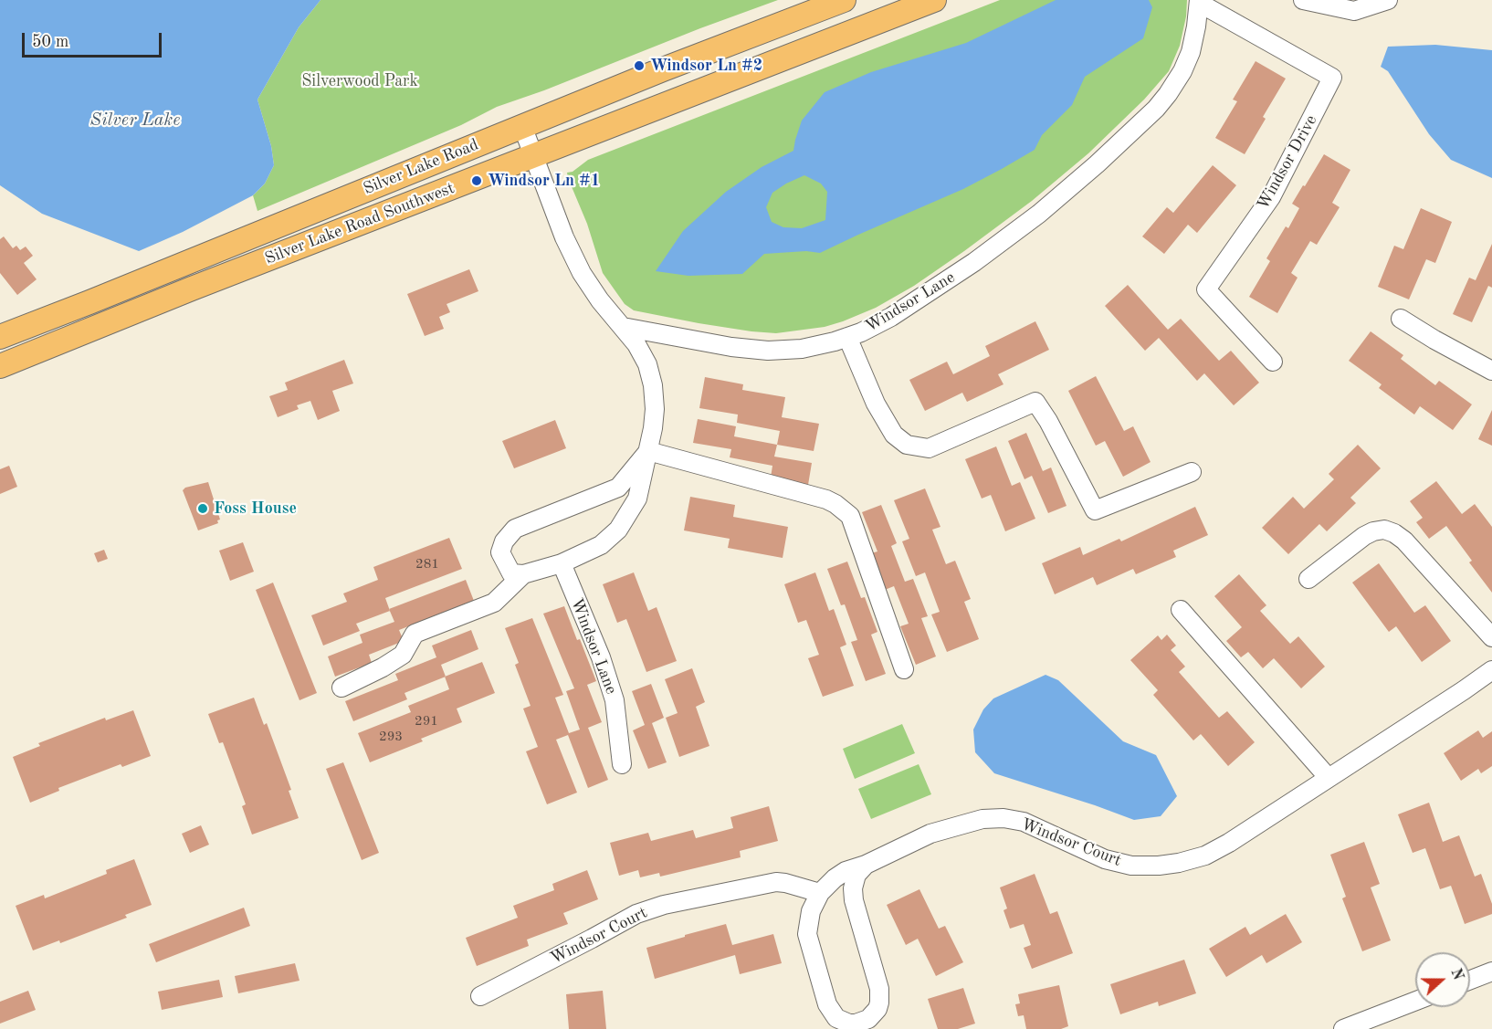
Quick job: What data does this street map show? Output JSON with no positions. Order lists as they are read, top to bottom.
{
  "streets": {
    "main road": ["Silver Lake Road", "Silver Lake Road Southwest"],
    "street": ["Windsor Drive", "Windsor Lane", "Windsor Court"]
  },
  "crossings": [
    ["Windsor Drive", "Windsor Lane"]
  ],
  "water": ["Silver Lake"],
  "parks": ["Silverwood Park"],
  "places": ["Windsor Ln #2", "Windsor Ln #1", "Foss House"],
  "house_numbers": ["281", "291", "293"],
  "scale_bar": "50 m",
  "north": "right"
}
